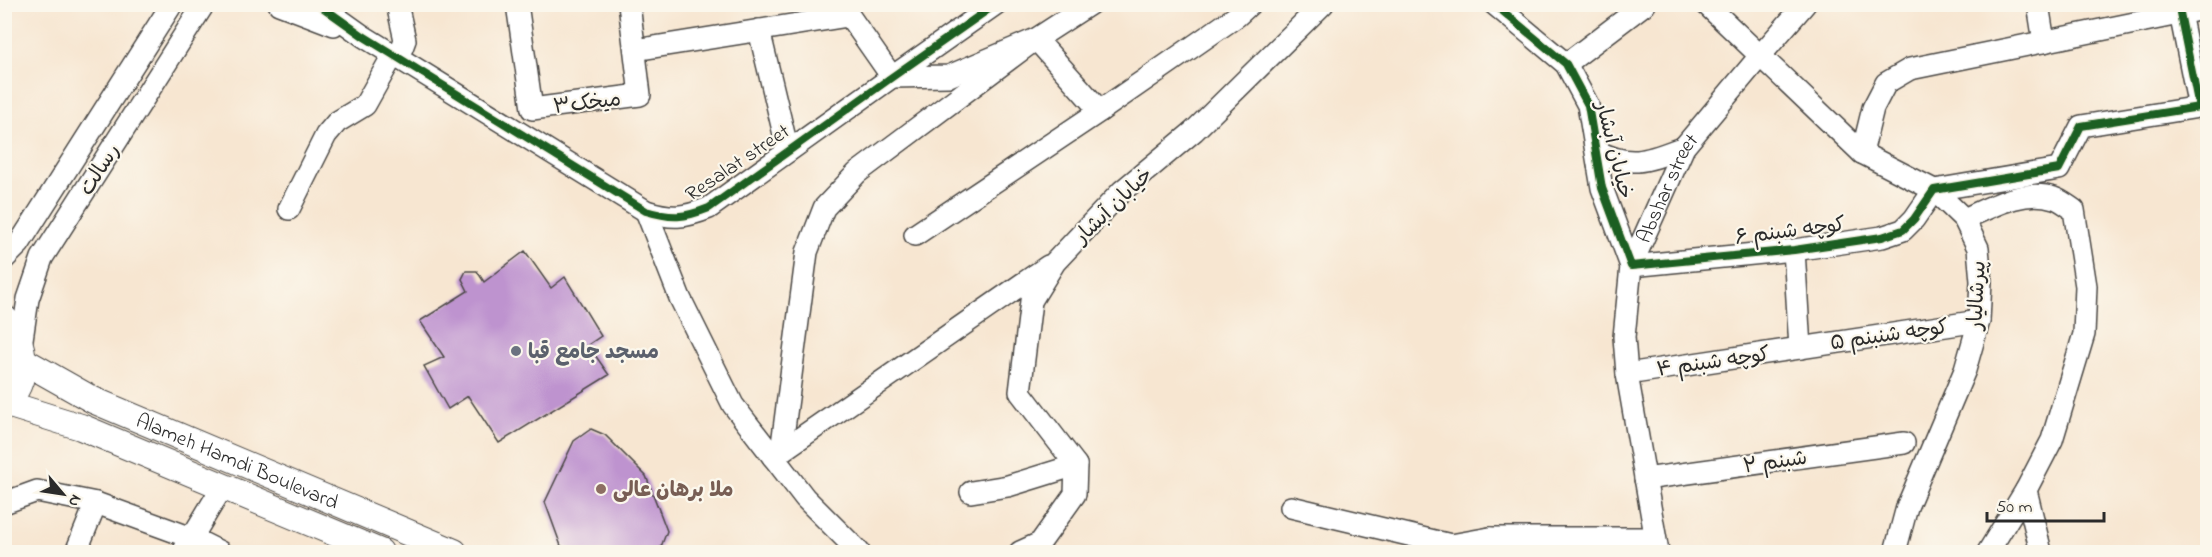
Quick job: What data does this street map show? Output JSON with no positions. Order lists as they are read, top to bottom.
{
  "streets": {
    "main road": ["Alameh Hamdi Boulevard"],
    "street": [
      "میخک۳",
      "خیابان آبشار",
      "Resalat street",
      "رسالت",
      "Abshar street",
      "کوچه شبنم ۶",
      "پیرشالیار",
      "کوچه شنبنم ۵",
      "کوچه شبنم ۴",
      "شبنم ۲"
    ]
  },
  "crossings": [
    ["خیابان آبشار", "Abshar street"],
    ["خیابان آبشار", "کوچه شبنم ۶"],
    ["رسالت", "Alameh Hamdi Boulevard"],
    ["Abshar street", "کوچه شبنم ۶"],
    ["Abshar street", "پیرشالیار"],
    ["Abshar street", "کوچه شبنم ۴"],
    ["Abshar street", "شبنم ۲"],
    ["کوچه شبنم ۶", "پیرشالیار"],
    ["پیرشالیار", "کوچه شنبنم ۵"],
    ["کوچه شنبنم ۵", "کوچه شبنم ۴"]
  ],
  "places": ["مسجد جامع قبا", "ملا برهان عالی"],
  "scale_bar": "50 m",
  "north": "bottom right"
}
